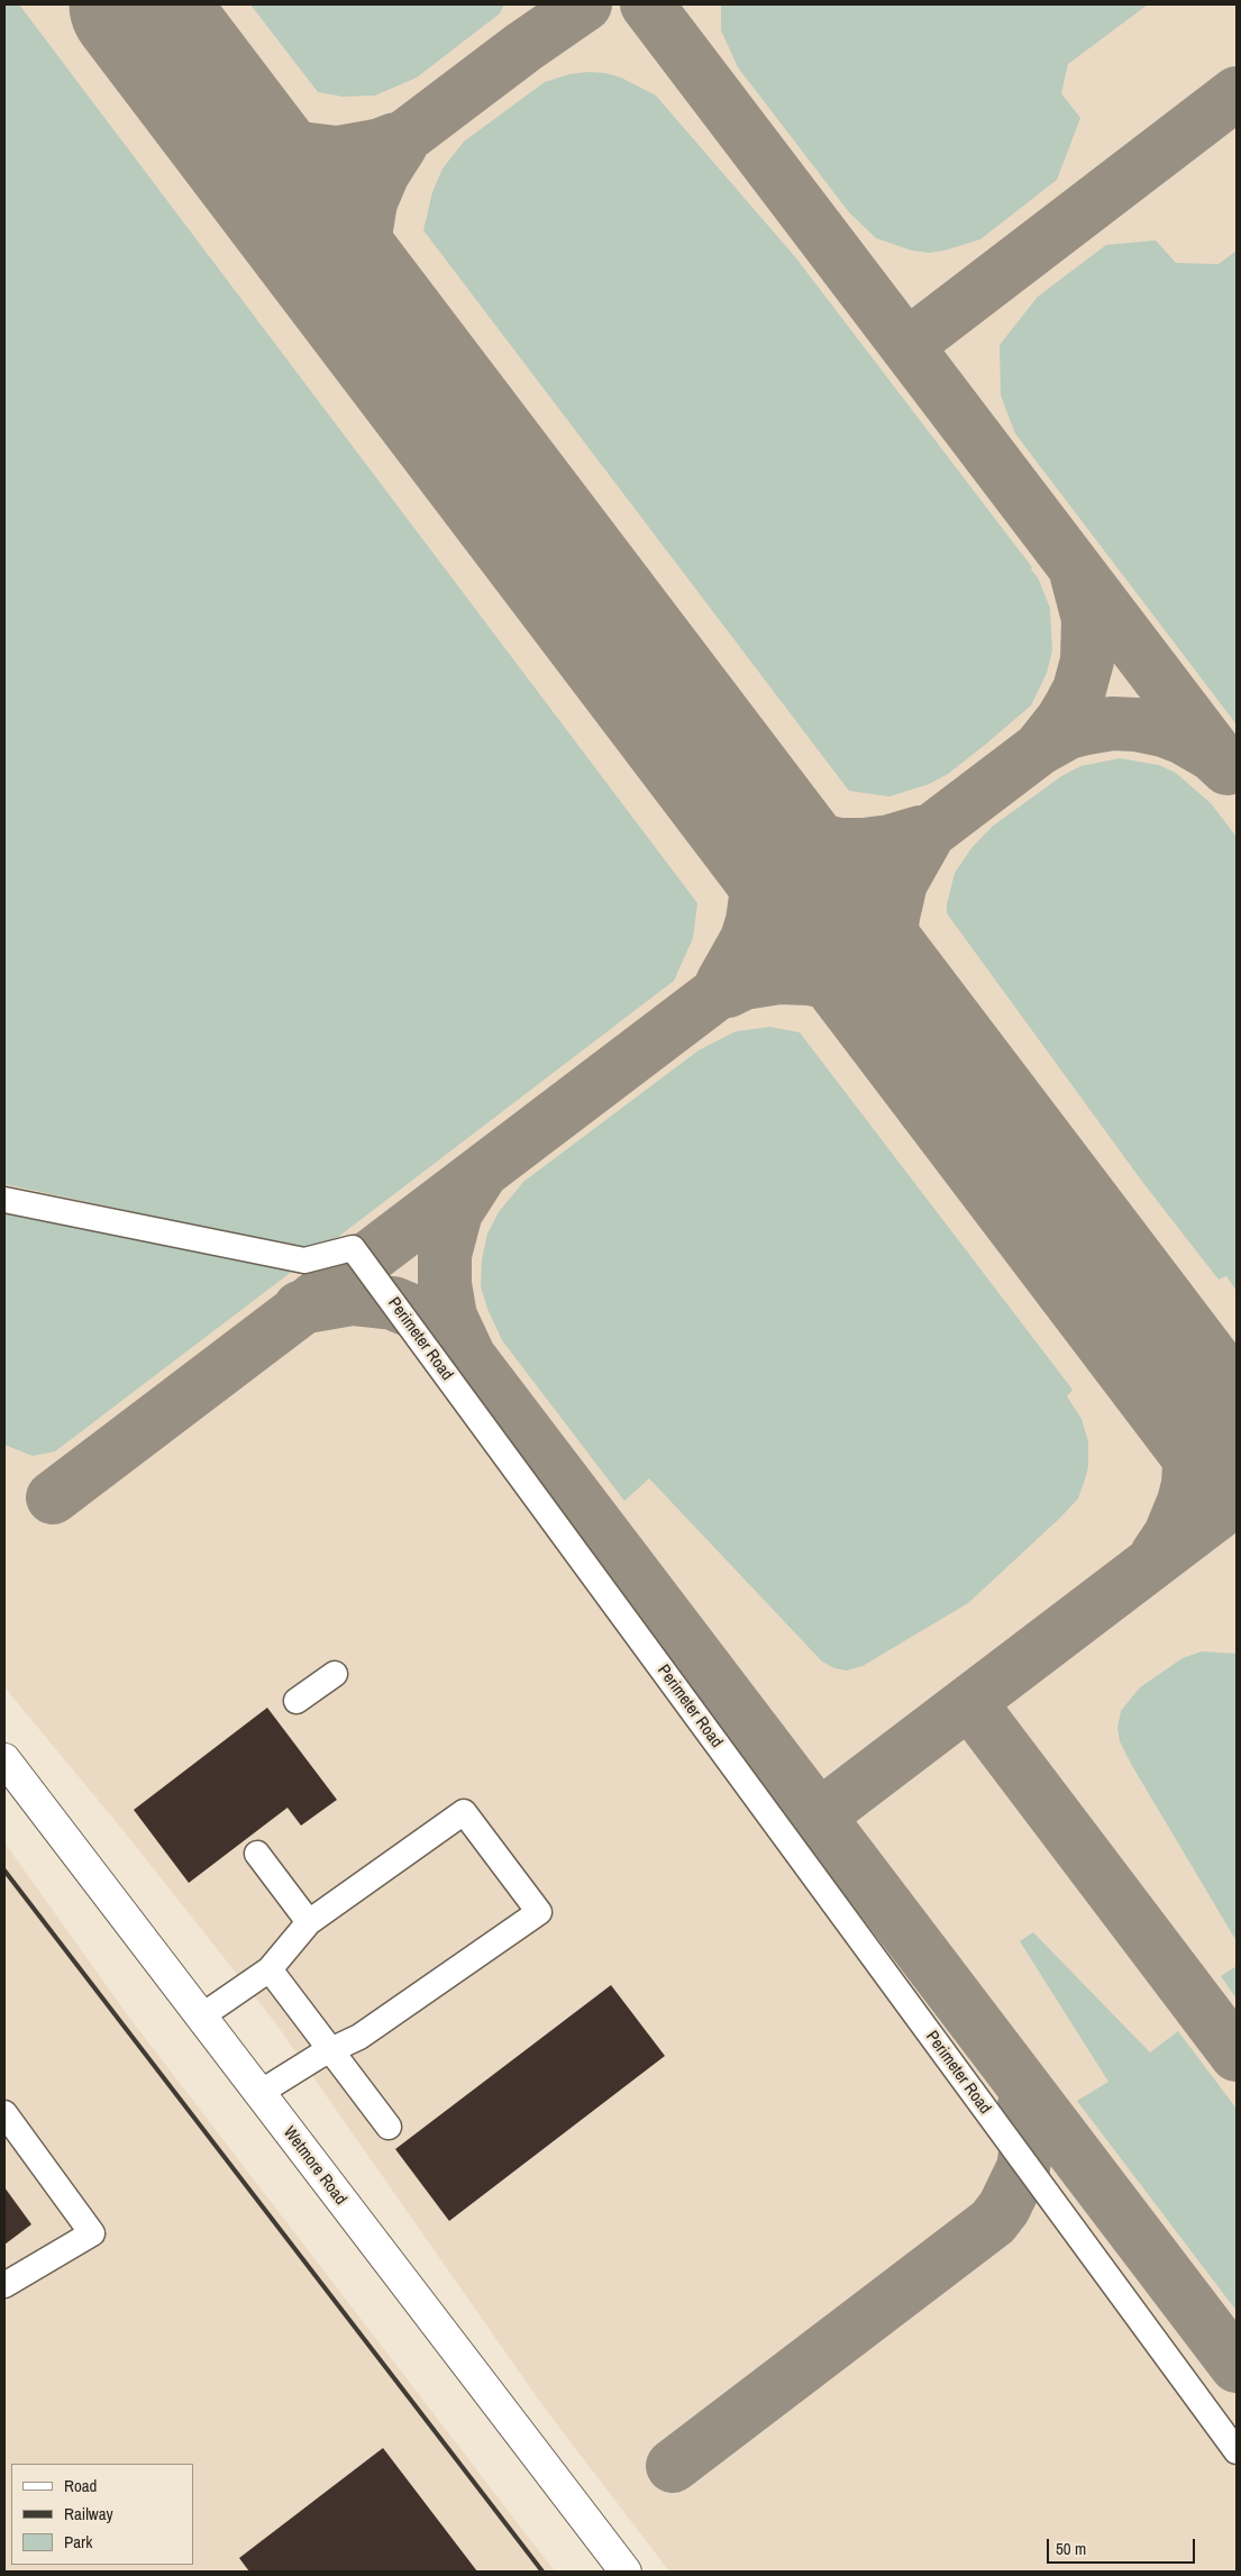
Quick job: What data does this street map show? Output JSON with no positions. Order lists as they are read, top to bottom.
{
  "streets": {
    "main road": ["Wetmore Road"],
    "lane": ["Perimeter Road"]
  },
  "legend": ["Road", "Railway", "Park"],
  "scale_bar": "50 m"
}
